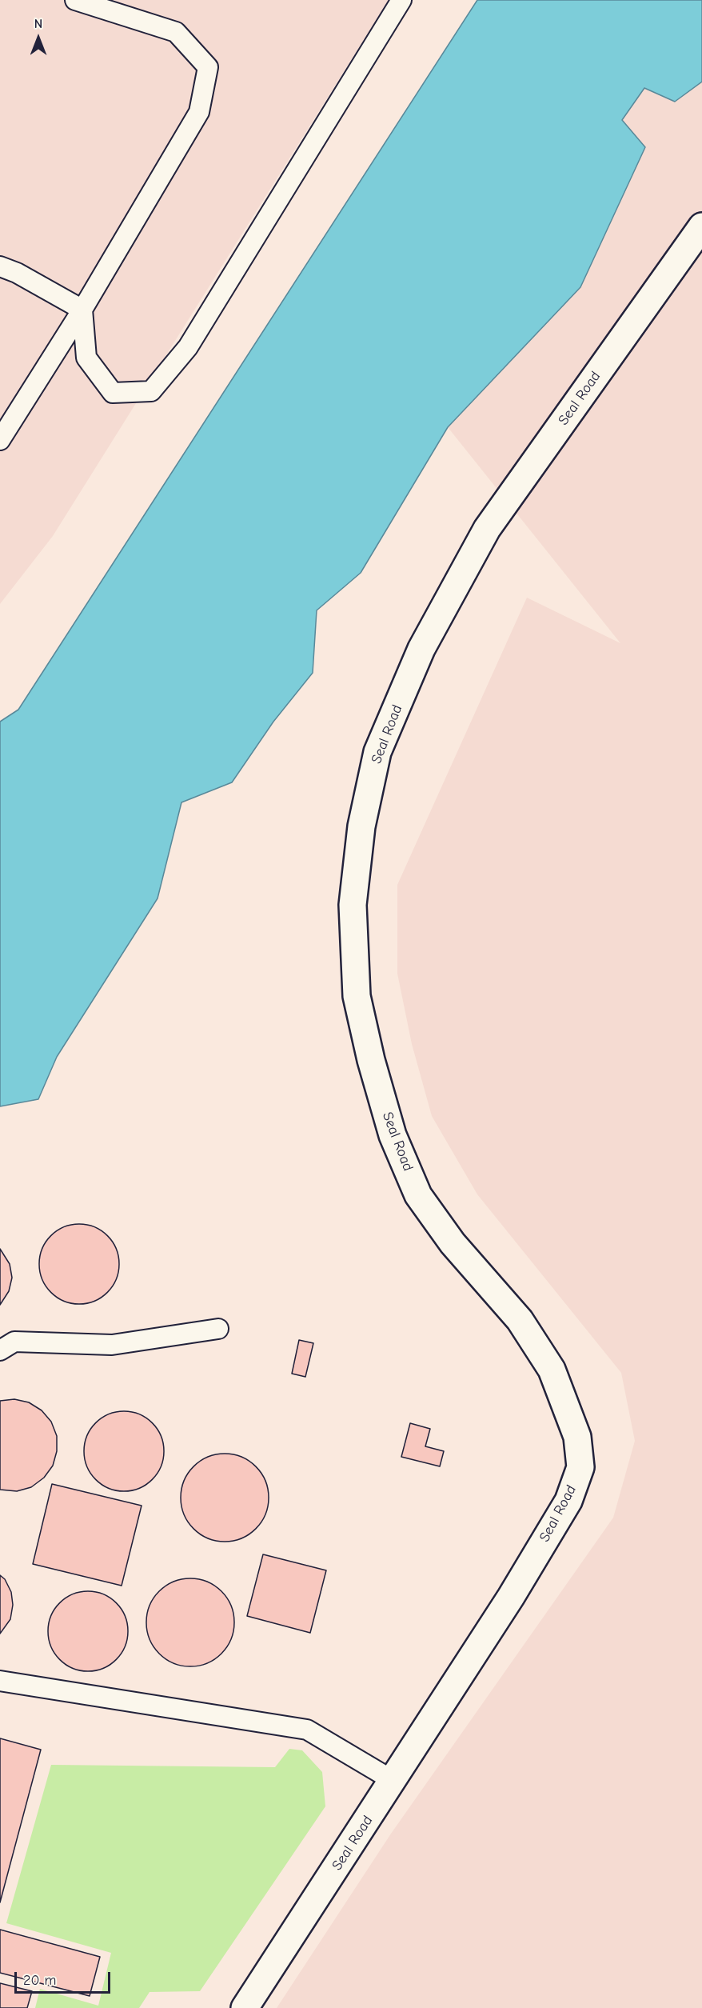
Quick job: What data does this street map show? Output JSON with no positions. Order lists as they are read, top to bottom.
{
  "streets": {
    "street": ["Seal Road"]
  },
  "scale_bar": "20 m",
  "north": "top"
}
